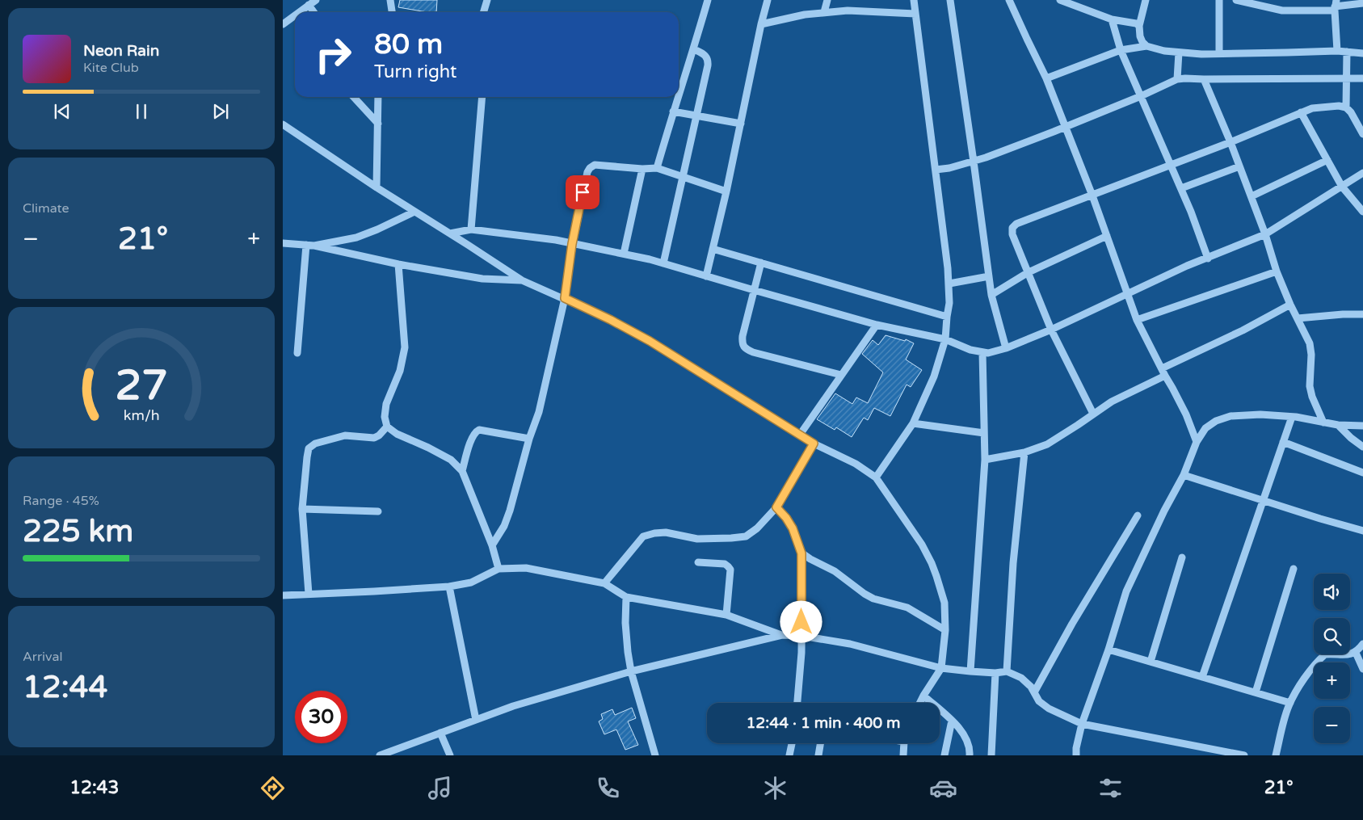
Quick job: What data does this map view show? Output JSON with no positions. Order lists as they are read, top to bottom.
{
  "page": {
    "turn": ["80 m", "Turn right"],
    "song": ["Neon Rain", "Kite Club"],
    "tile": [
      "Climate",
      ["Range · 45%", "225 km"],
      ["Arrival", "12:44"]
    ],
    "heat": ["−", "21°", "+"],
    "map_buttons": ["+", "−"],
    "limit": "30",
    "trip": "12:44 · 1 min · 400 m",
    "tabs": ["12:43", "21°"],
    "gauge": ["27", "km/h"]
  }
}
